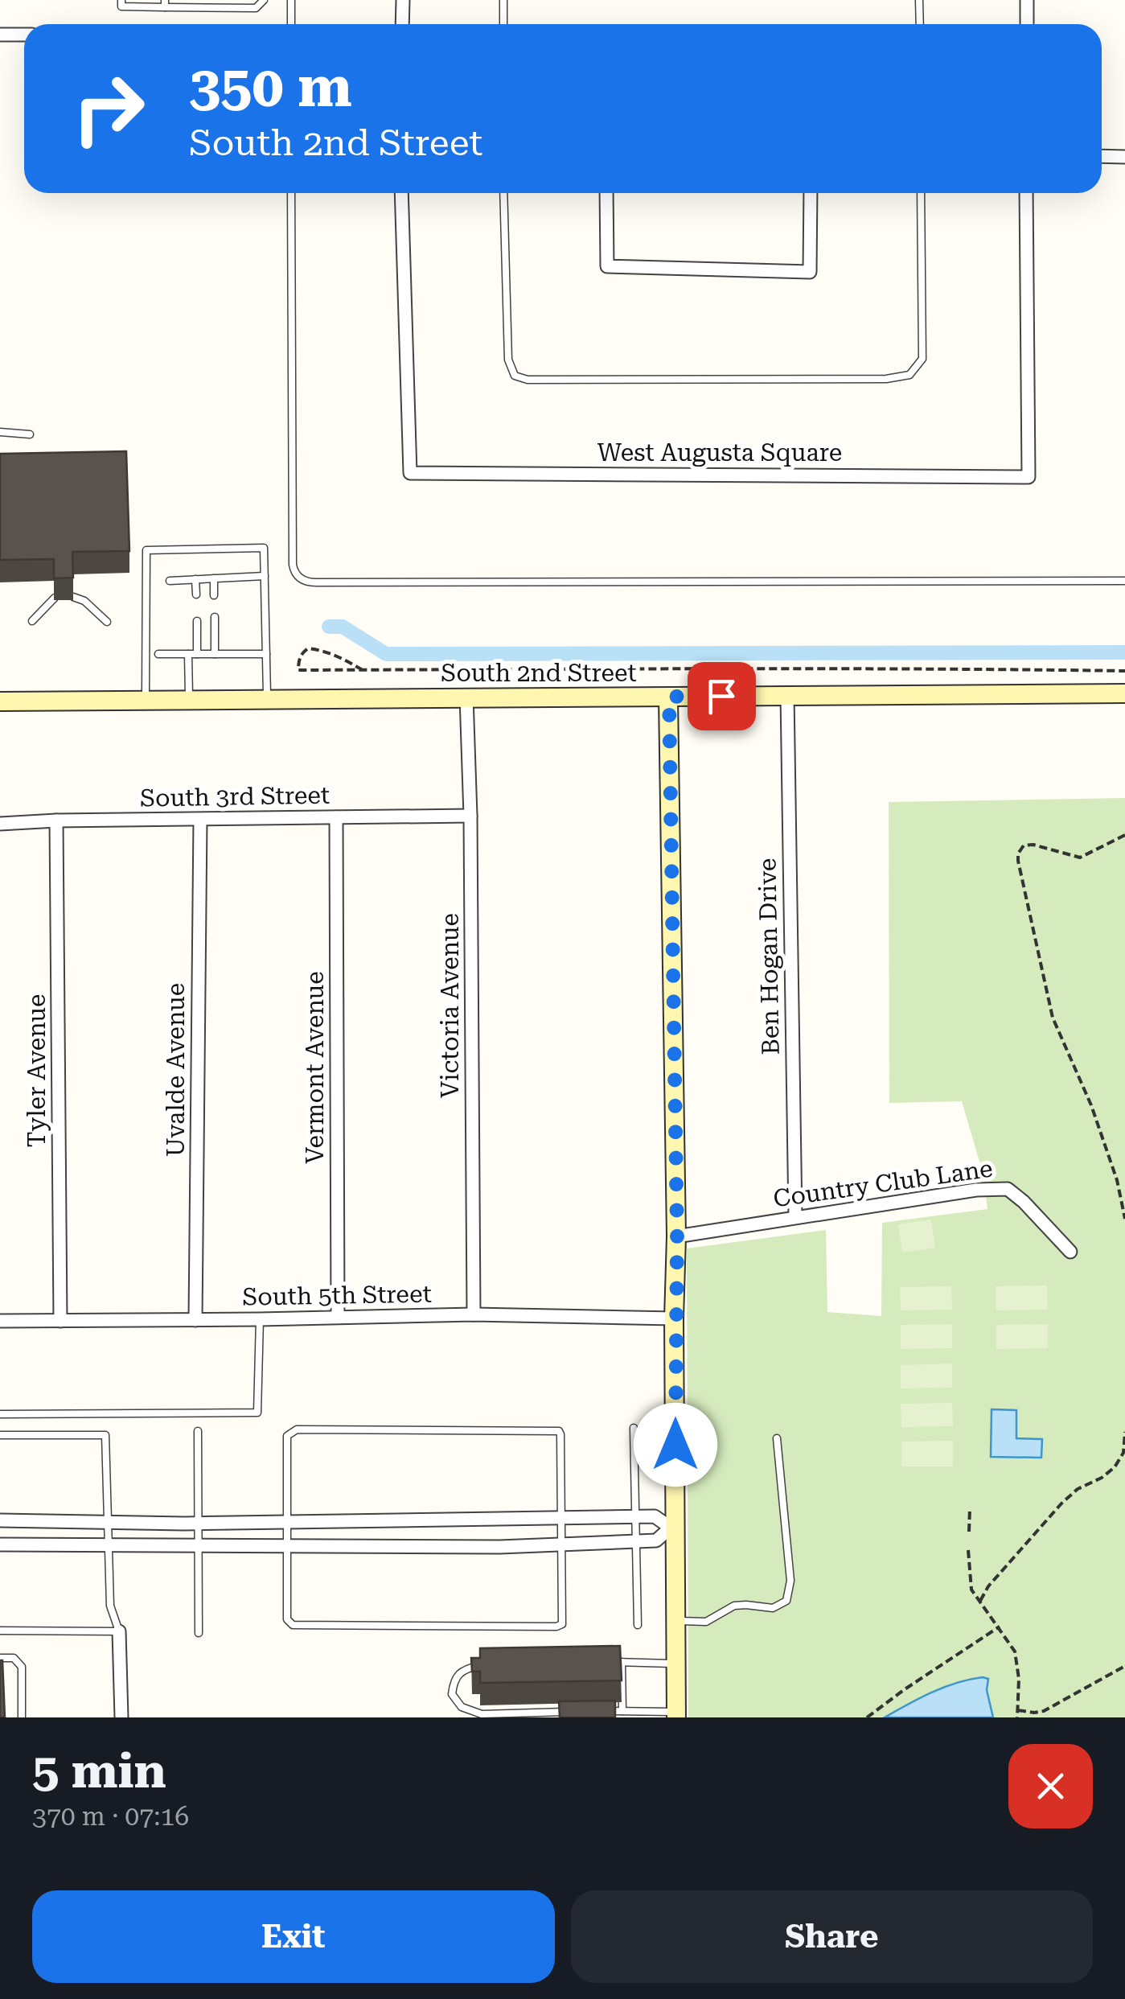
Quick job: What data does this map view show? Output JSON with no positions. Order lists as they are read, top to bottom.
{
  "streets": {
    "main road": ["South 2nd Street"],
    "street": [
      "West Augusta Square",
      "South 3rd Street",
      "Ben Hogan Drive",
      "Victoria Avenue",
      "Vermont Avenue",
      "Uvalde Avenue",
      "Tyler Avenue",
      "Country Club Lane",
      "South 5th Street"
    ]
  },
  "crossings": [
    ["South 2nd Street", "Ben Hogan Drive"],
    ["South 2nd Street", "Victoria Avenue"],
    ["South 3rd Street", "Victoria Avenue"],
    ["South 3rd Street", "Vermont Avenue"],
    ["South 3rd Street", "Uvalde Avenue"],
    ["South 3rd Street", "Tyler Avenue"],
    ["Ben Hogan Drive", "Country Club Lane"],
    ["Victoria Avenue", "South 5th Street"],
    ["Vermont Avenue", "South 5th Street"],
    ["Uvalde Avenue", "South 5th Street"],
    ["Tyler Avenue", "South 5th Street"]
  ],
  "page": {
    "turn": ["350 m", "South 2nd Street"],
    "heading": ["5 min", "370 m · 07:16"],
    "buttons": ["Exit", "Share"]
  }
}
